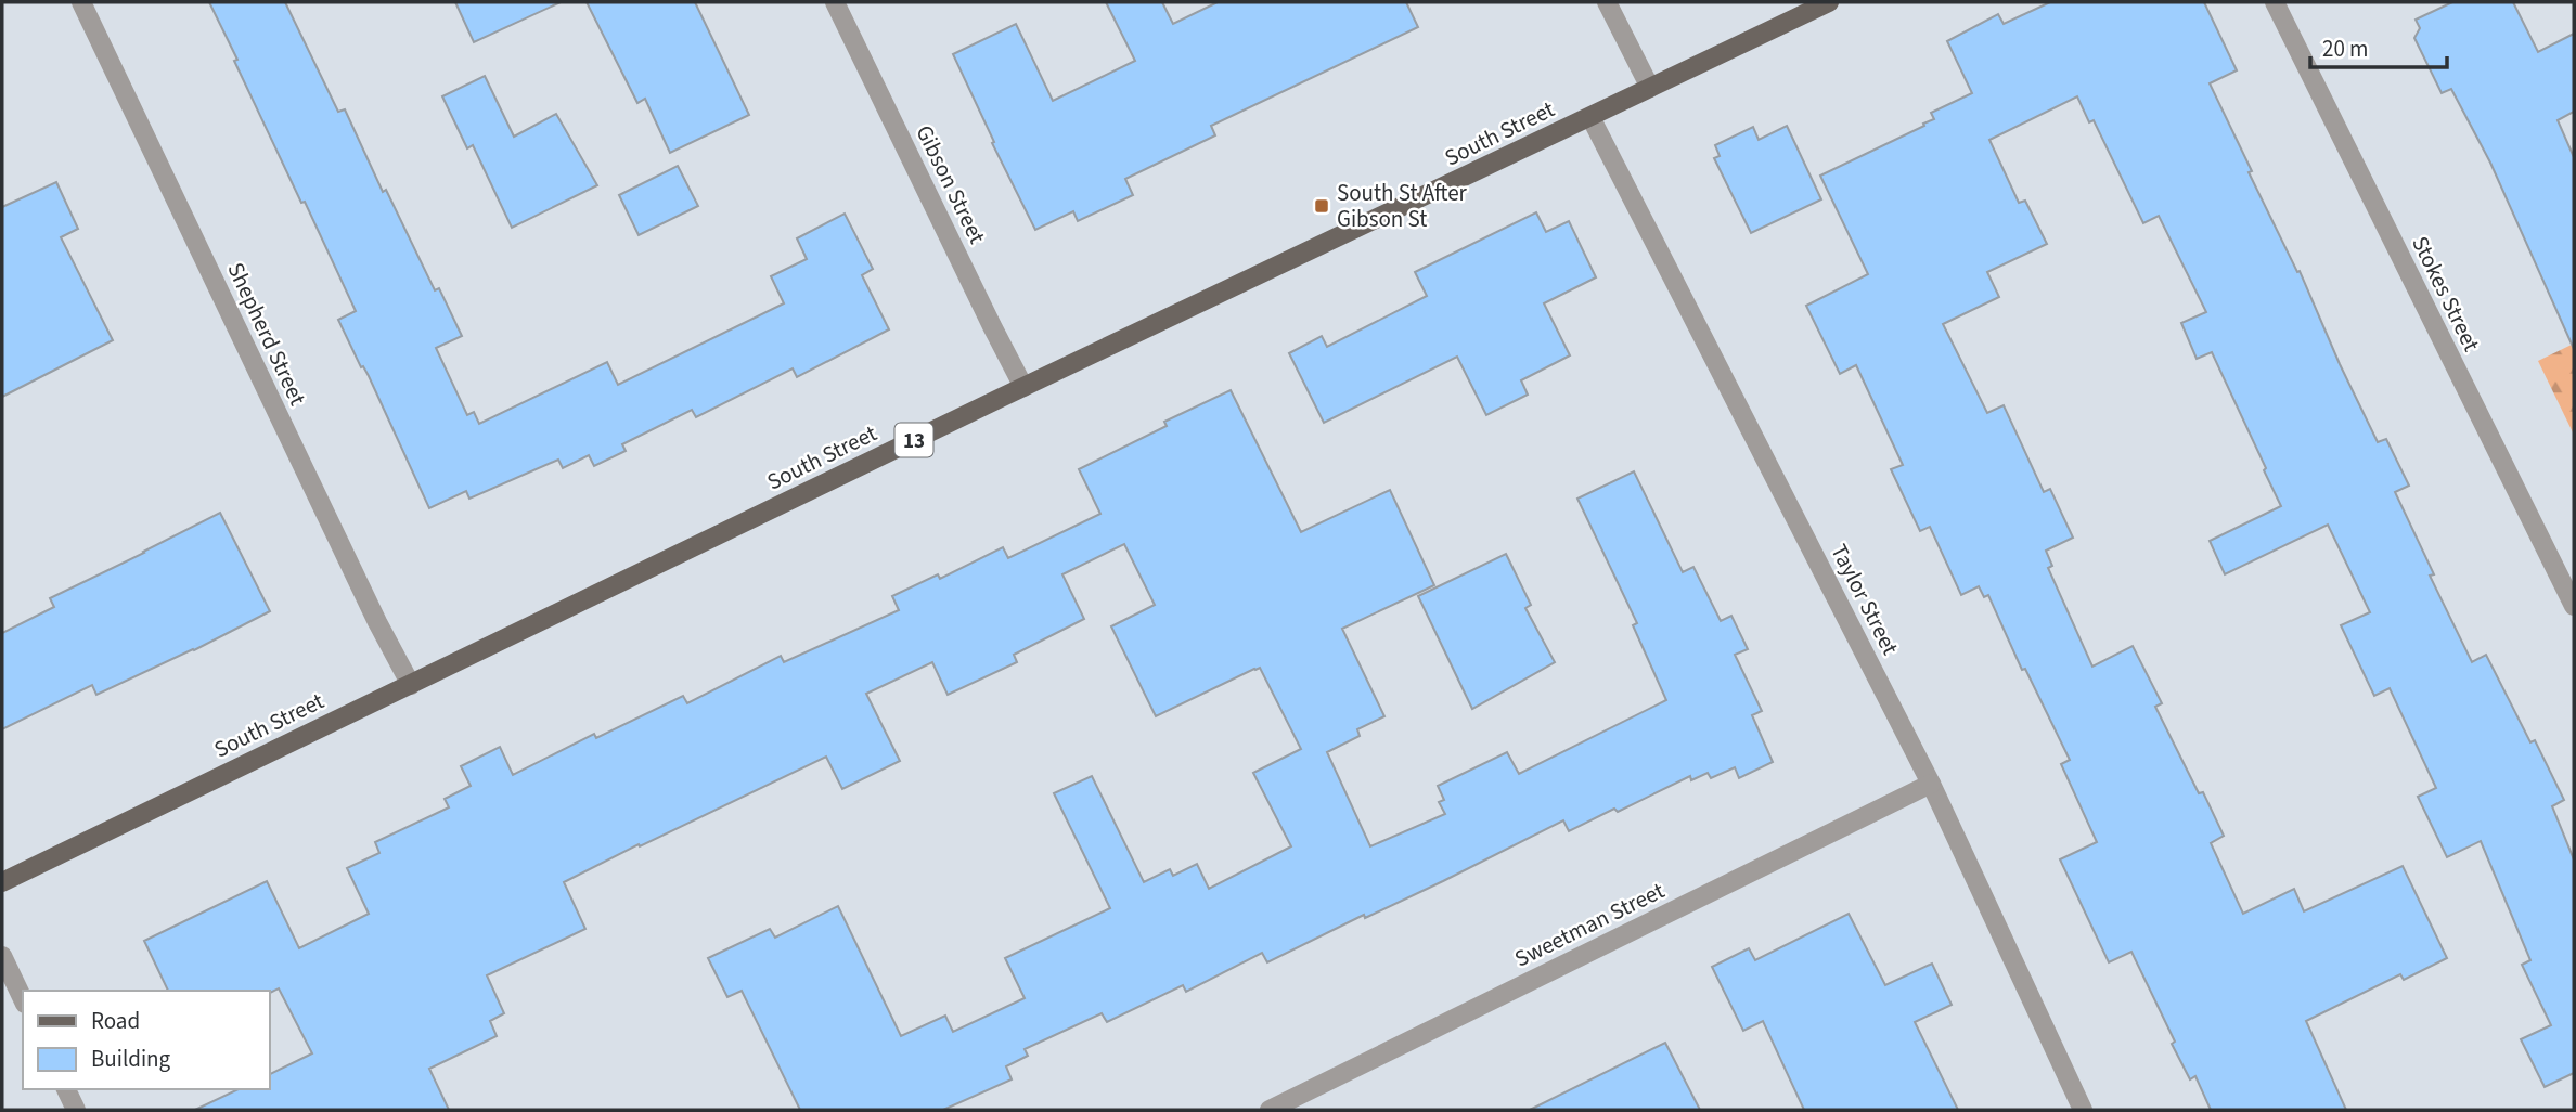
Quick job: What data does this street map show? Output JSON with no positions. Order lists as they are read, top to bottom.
{
  "streets": {
    "main road": ["South Street", "13"],
    "street": [
      "Gibson Street",
      "Stokes Street",
      "Shepherd Street",
      "Taylor Street",
      "Sweetman Street"
    ]
  },
  "crossings": [
    ["South Street", "Gibson Street"],
    ["South Street", "Shepherd Street"],
    ["South Street", "Taylor Street"],
    ["Taylor Street", "Sweetman Street"]
  ],
  "places": {
    "transit": ["South St After Gibson St"]
  },
  "legend": ["Road", "Building"],
  "scale_bar": "20 m"
}
